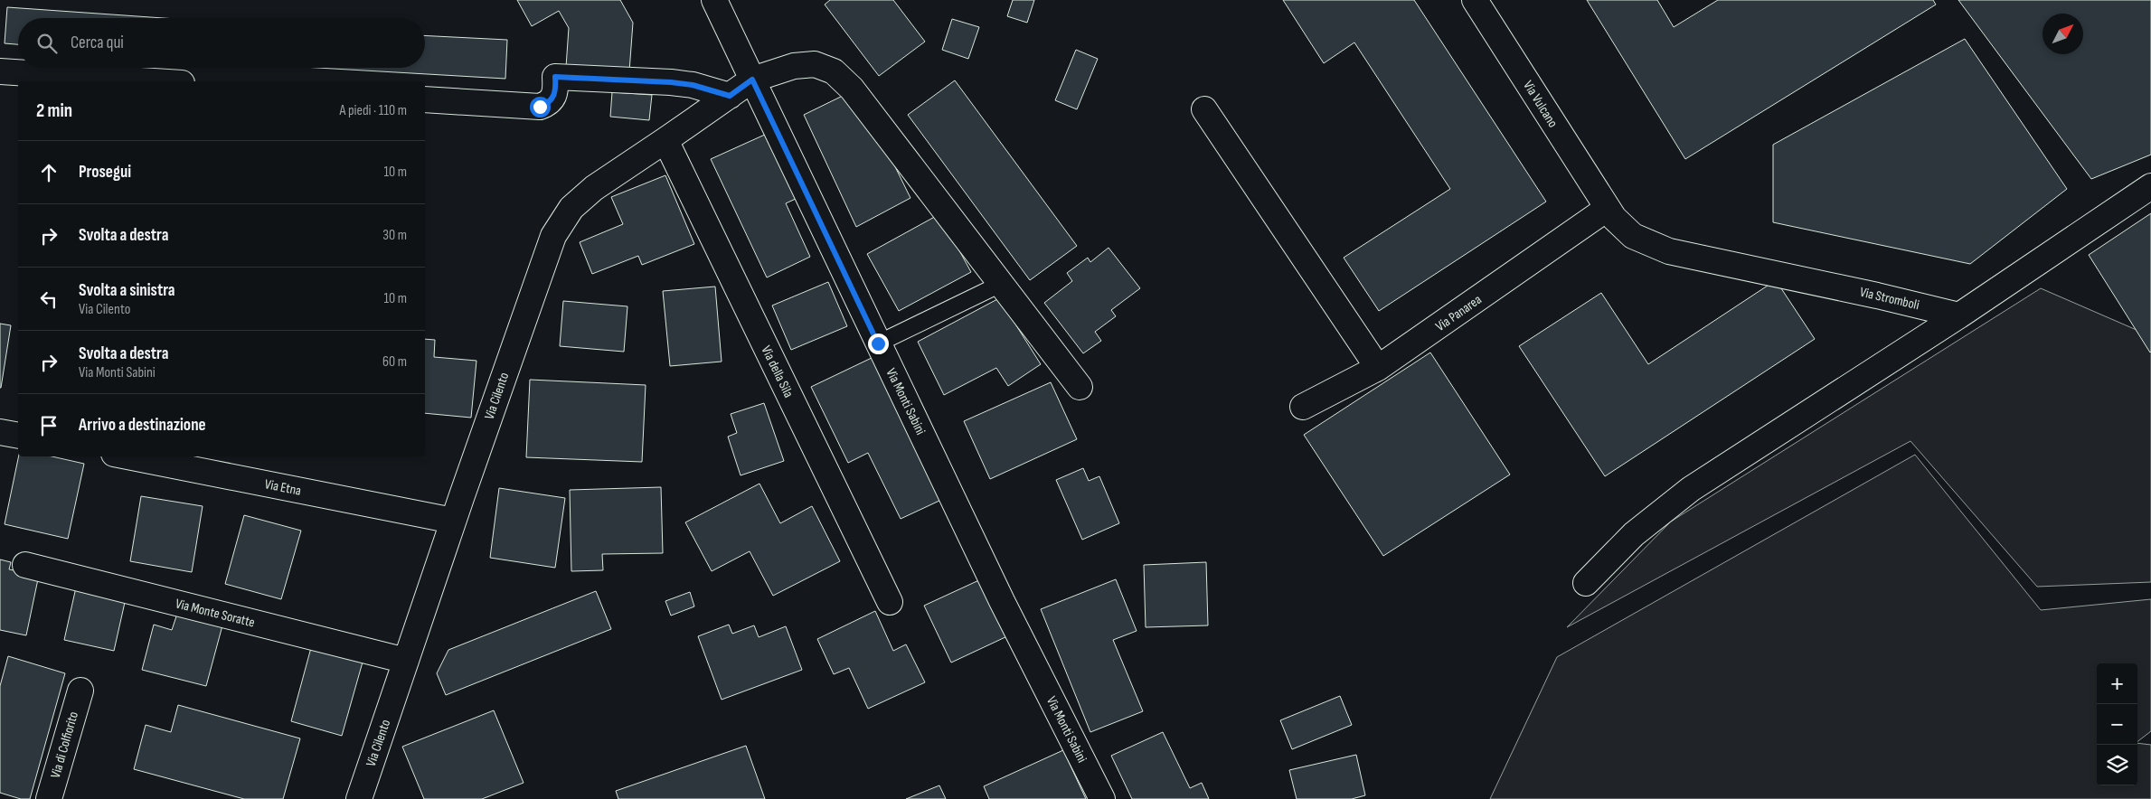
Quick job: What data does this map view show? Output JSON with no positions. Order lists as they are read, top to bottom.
{
  "streets": {
    "street": [
      "Via Vulcano",
      "Via Stromboli",
      "Via Panarea",
      "Via della Sila",
      "Via Cilento",
      "Via Monti Sabini",
      "Via Etna",
      "Via Monte Soratte",
      "Via di Colfiorito"
    ]
  },
  "crossings": [
    ["Via Vulcano", "Via Stromboli"],
    ["Via Vulcano", "Via Panarea"],
    ["Via Stromboli", "Via Panarea"],
    ["Via della Sila", "Via Cilento"],
    ["Via Cilento", "Via Monti Sabini"],
    ["Via Cilento", "Via Etna"],
    ["Via Cilento", "Via Monte Soratte"]
  ],
  "north": "top right",
  "page": {
    "search": "Cerca qui",
    "heading": ["2 min", "A piedi · 110 m"],
    "list": [
      ["Prosegui", "10 m"],
      ["Svolta a destra", "30 m"],
      ["Svolta a sinistra", "Via Cilento", "10 m"],
      ["Svolta a destra", "Via Monti Sabini", "60 m"],
      "Arrivo a destinazione"
    ],
    "map_buttons": ["+", "−"]
  }
}
